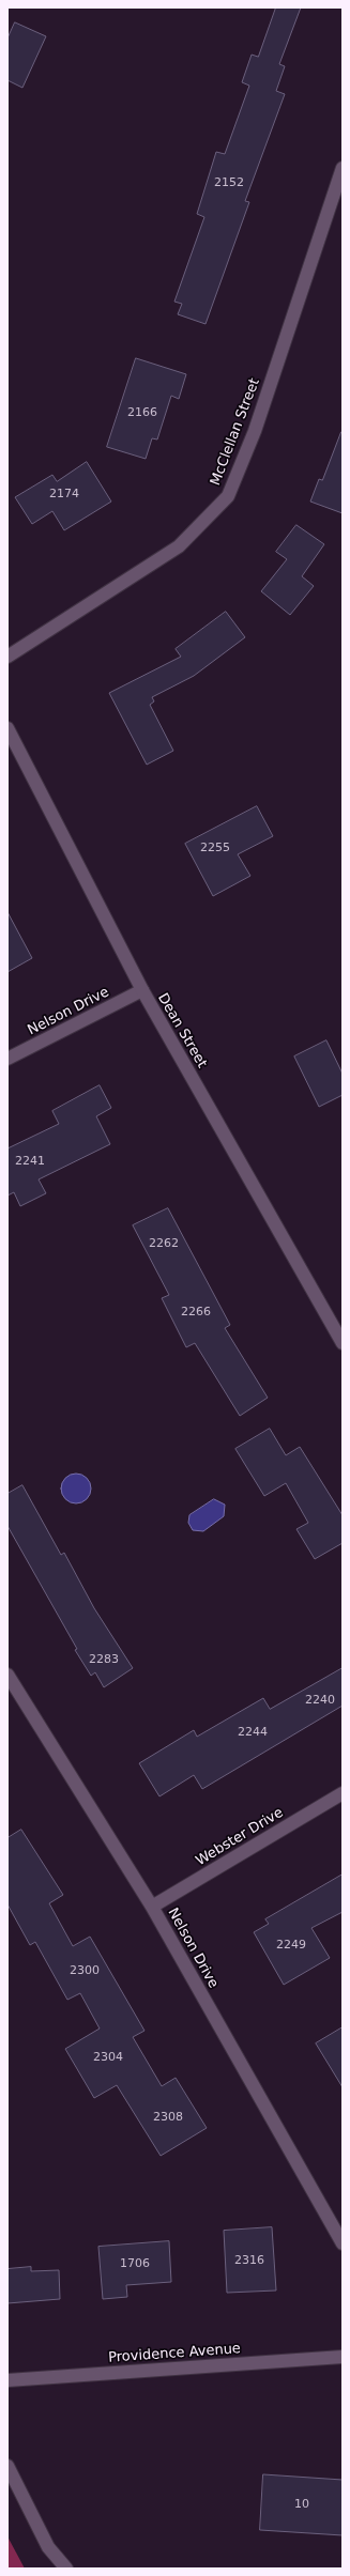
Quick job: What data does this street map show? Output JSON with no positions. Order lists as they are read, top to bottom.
{
  "streets": {
    "street": [
      "McClellan Street",
      "Nelson Drive",
      "Dean Street",
      "Webster Drive",
      "Providence Avenue"
    ]
  },
  "crossings": [
    ["Nelson Drive", "Dean Street"],
    ["Nelson Drive", "Webster Drive"]
  ],
  "house_numbers": [
    "2152",
    "2166",
    "2174",
    "2255",
    "2241",
    "2262",
    "2266",
    "2283",
    "2240",
    "2244",
    "2249",
    "2300",
    "2304",
    "2308",
    "2316",
    "1706",
    "10"
  ]
}
